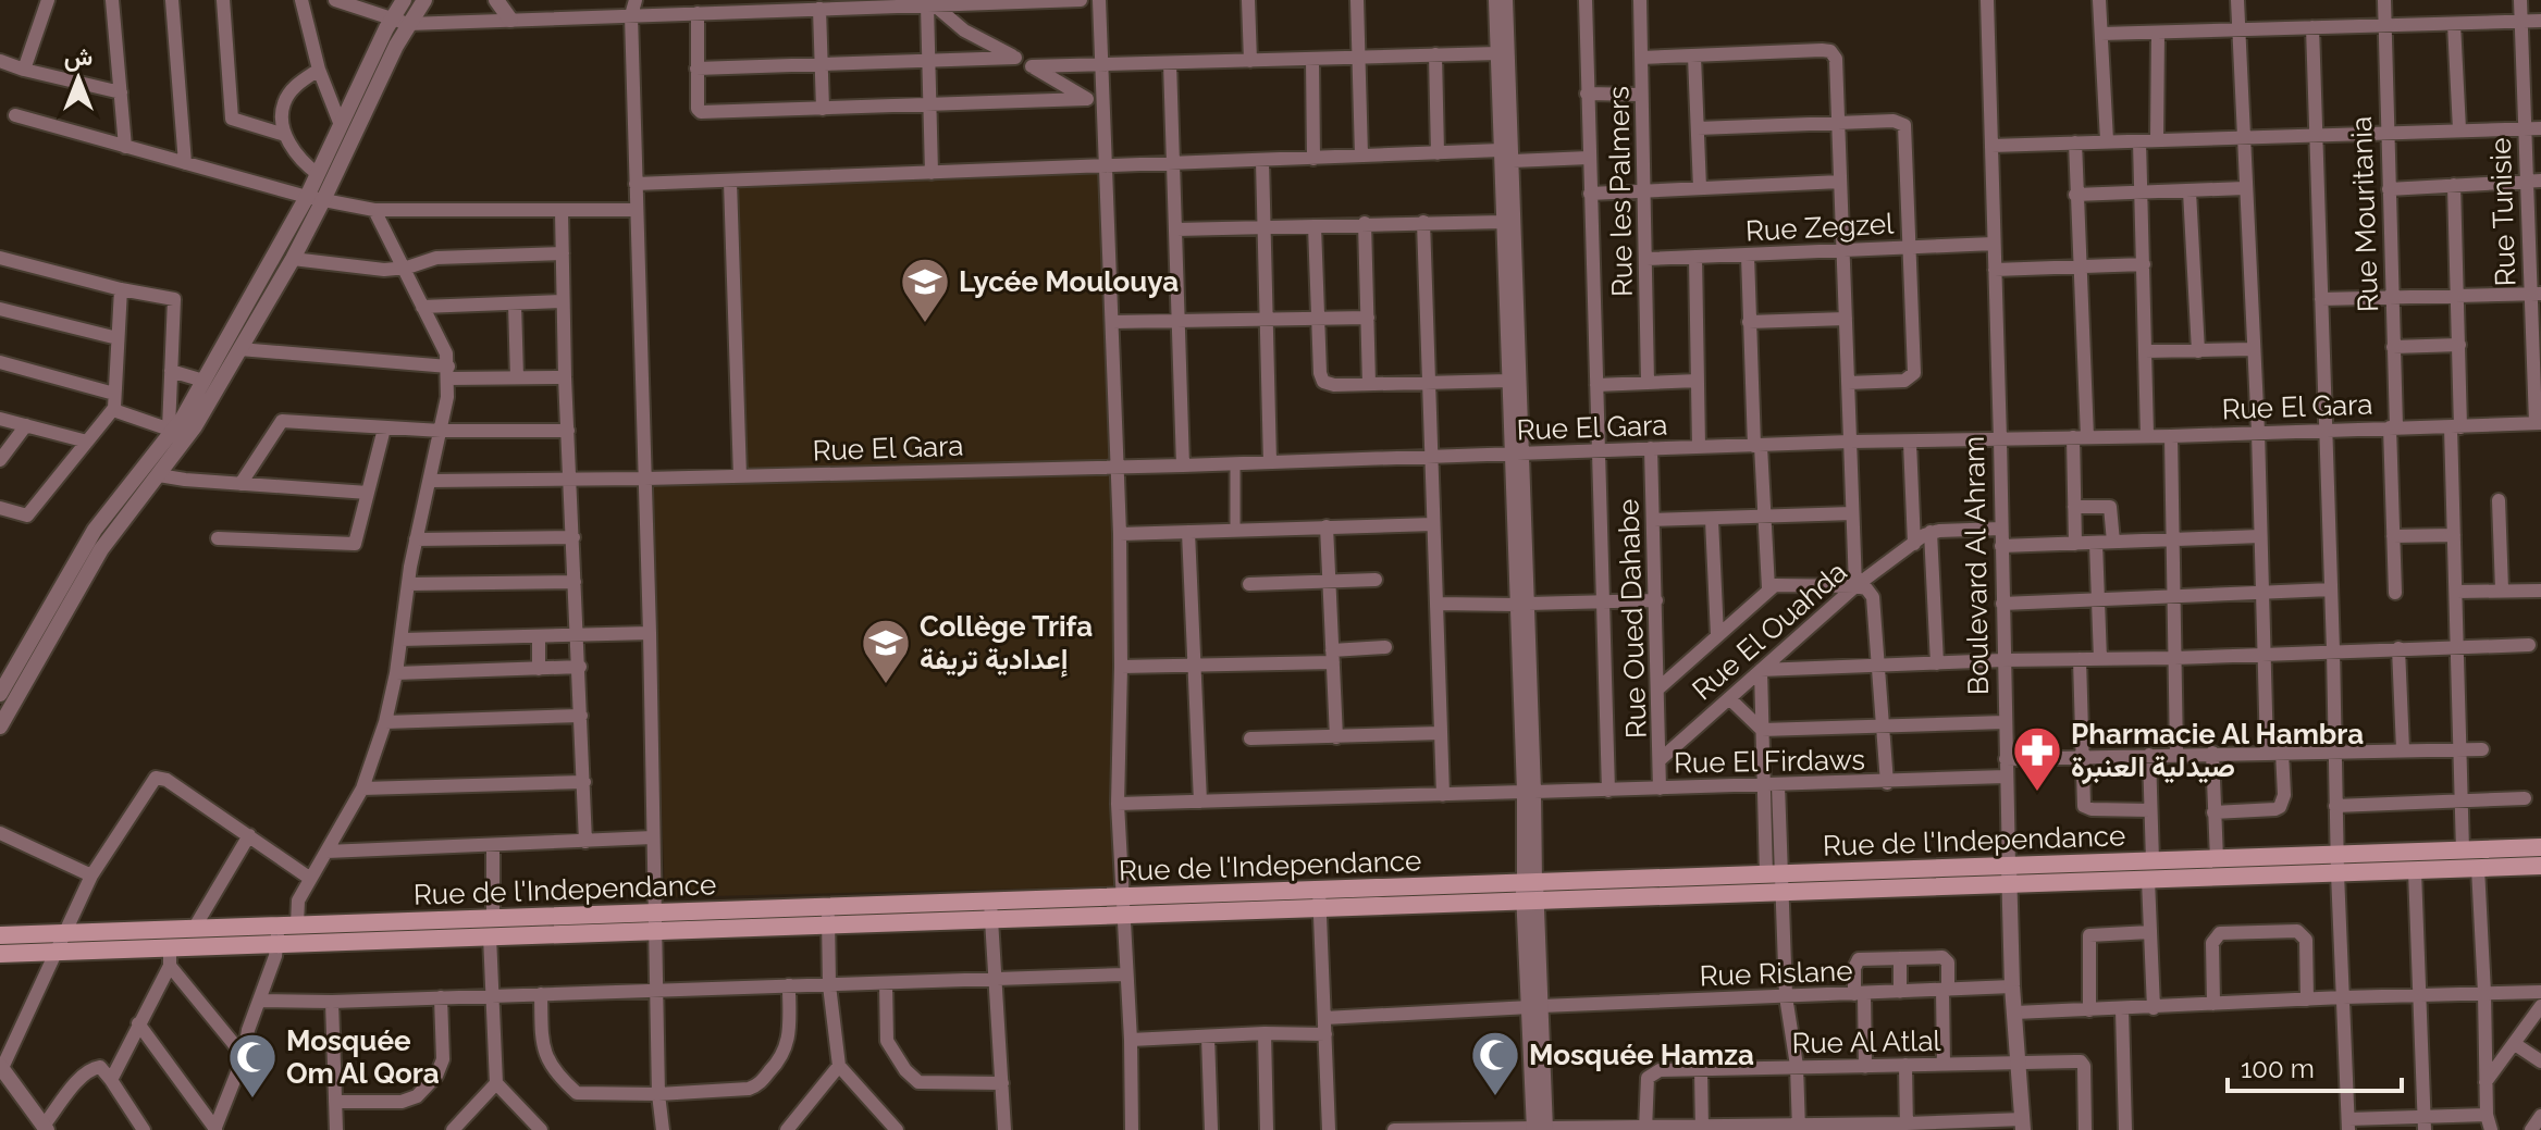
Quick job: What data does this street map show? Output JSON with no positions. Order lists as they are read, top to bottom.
{
  "streets": {
    "main road": ["Rue de l'Independance"],
    "street": [
      "Rue les Palmers",
      "Rue Tunisie",
      "Rue Mouritania",
      "Rue Zegzel",
      "Rue El Gara",
      "Boulevard Al Ahram",
      "Rue Oued Dahabe",
      "Rue El Ouahda",
      "Rue El Firdaws",
      "Rue Rislane",
      "Rue Al Atlal"
    ]
  },
  "crossings": [
    ["Rue les Palmers", "Rue Zegzel"],
    ["Rue Tunisie", "Rue El Gara"],
    ["Rue Mouritania", "Rue El Gara"],
    ["Rue Zegzel", "Boulevard Al Ahram"],
    ["Rue El Gara", "Boulevard Al Ahram"],
    ["Rue El Gara", "Rue Oued Dahabe"],
    ["Boulevard Al Ahram", "Rue El Firdaws"],
    ["Boulevard Al Ahram", "Rue de l'Independance"],
    ["Boulevard Al Ahram", "Rue Rislane"],
    ["Boulevard Al Ahram", "Rue Al Atlal"],
    ["Rue Oued Dahabe", "Rue El Ouahda"],
    ["Rue Oued Dahabe", "Rue El Firdaws"]
  ],
  "places": {
    "school or university": ["Lycée Moulouya", "Collège Trifa إعدادية تريفة"],
    "pharmacy": ["Pharmacie Al Hambra صيدلية العنبرة"],
    "mosque": ["Mosquée Hamza", "Mosquée Om Al Qora"]
  },
  "scale_bar": "100 m",
  "north": "top"
}
